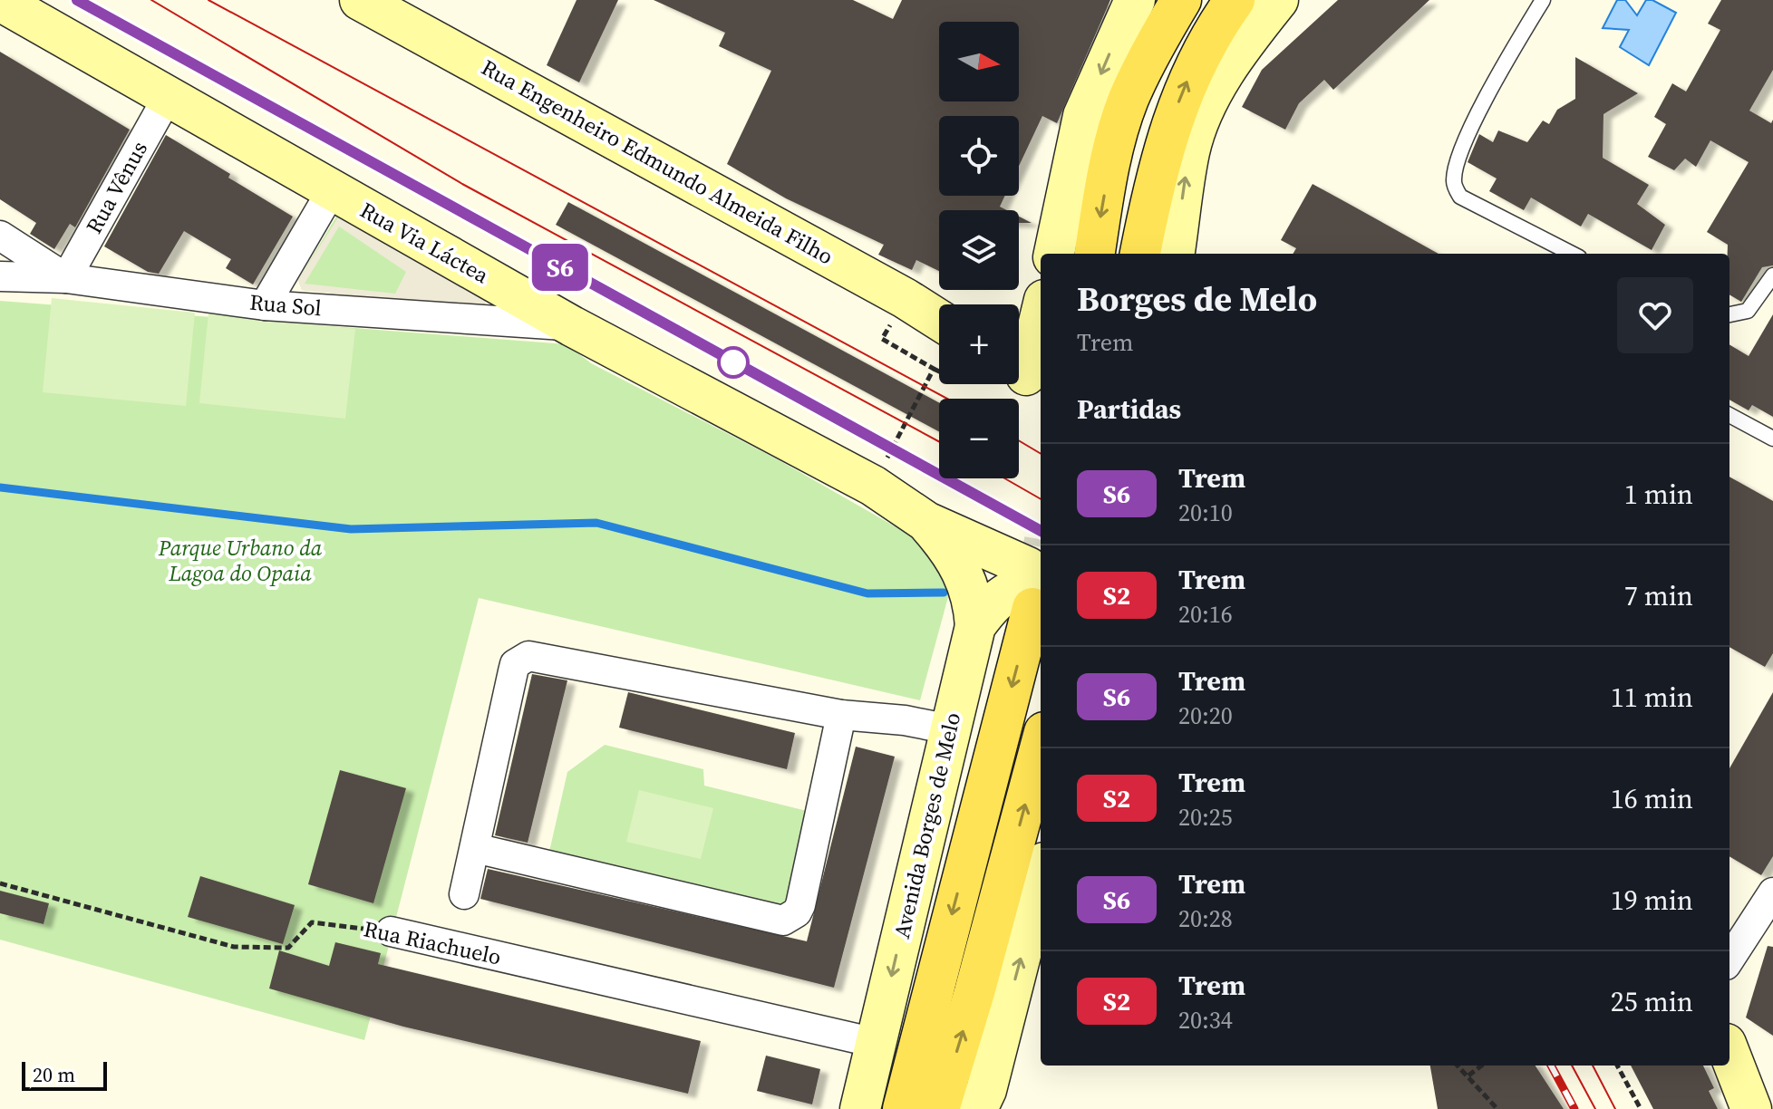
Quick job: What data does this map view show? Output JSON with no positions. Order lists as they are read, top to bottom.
{
  "streets": {
    "main road": ["Avenida Borges de Melo"],
    "street": [
      "Rua Engenheiro Edmundo Almeida Filho",
      "Rua Vênus",
      "Rua Via Láctea",
      "Rua Sol",
      "Rua Riachuelo"
    ]
  },
  "crossings": [
    ["Rua Vênus", "Rua Via Láctea"],
    ["Rua Vênus", "Rua Sol"],
    ["Rua Via Láctea", "Rua Sol"],
    ["Rua Via Láctea", "Avenida Borges de Melo"],
    ["Avenida Borges de Melo", "Rua Riachuelo"]
  ],
  "parks": ["Parque Urbano da Lagoa do Opaia"],
  "scale_bar": "20 m",
  "north": "right",
  "page": {
    "on_map": "S6",
    "map_buttons": ["+", "−"],
    "heading": [
      ["Borges de Melo", "Trem"],
      "Partidas"
    ],
    "list": [
      {
        "mark": "S6",
        "name": "Trem",
        "note": "20:10",
        "value": "1 min"
      },
      {
        "mark": "S2",
        "name": "Trem",
        "note": "20:16",
        "value": "7 min"
      },
      {
        "mark": "S6",
        "name": "Trem",
        "note": "20:20",
        "value": "11 min"
      },
      {
        "mark": "S2",
        "name": "Trem",
        "note": "20:25",
        "value": "16 min"
      },
      {
        "mark": "S6",
        "name": "Trem",
        "note": "20:28",
        "value": "19 min"
      },
      {
        "mark": "S2",
        "name": "Trem",
        "note": "20:34",
        "value": "25 min"
      }
    ],
    "scale": "20 m"
  }
}
